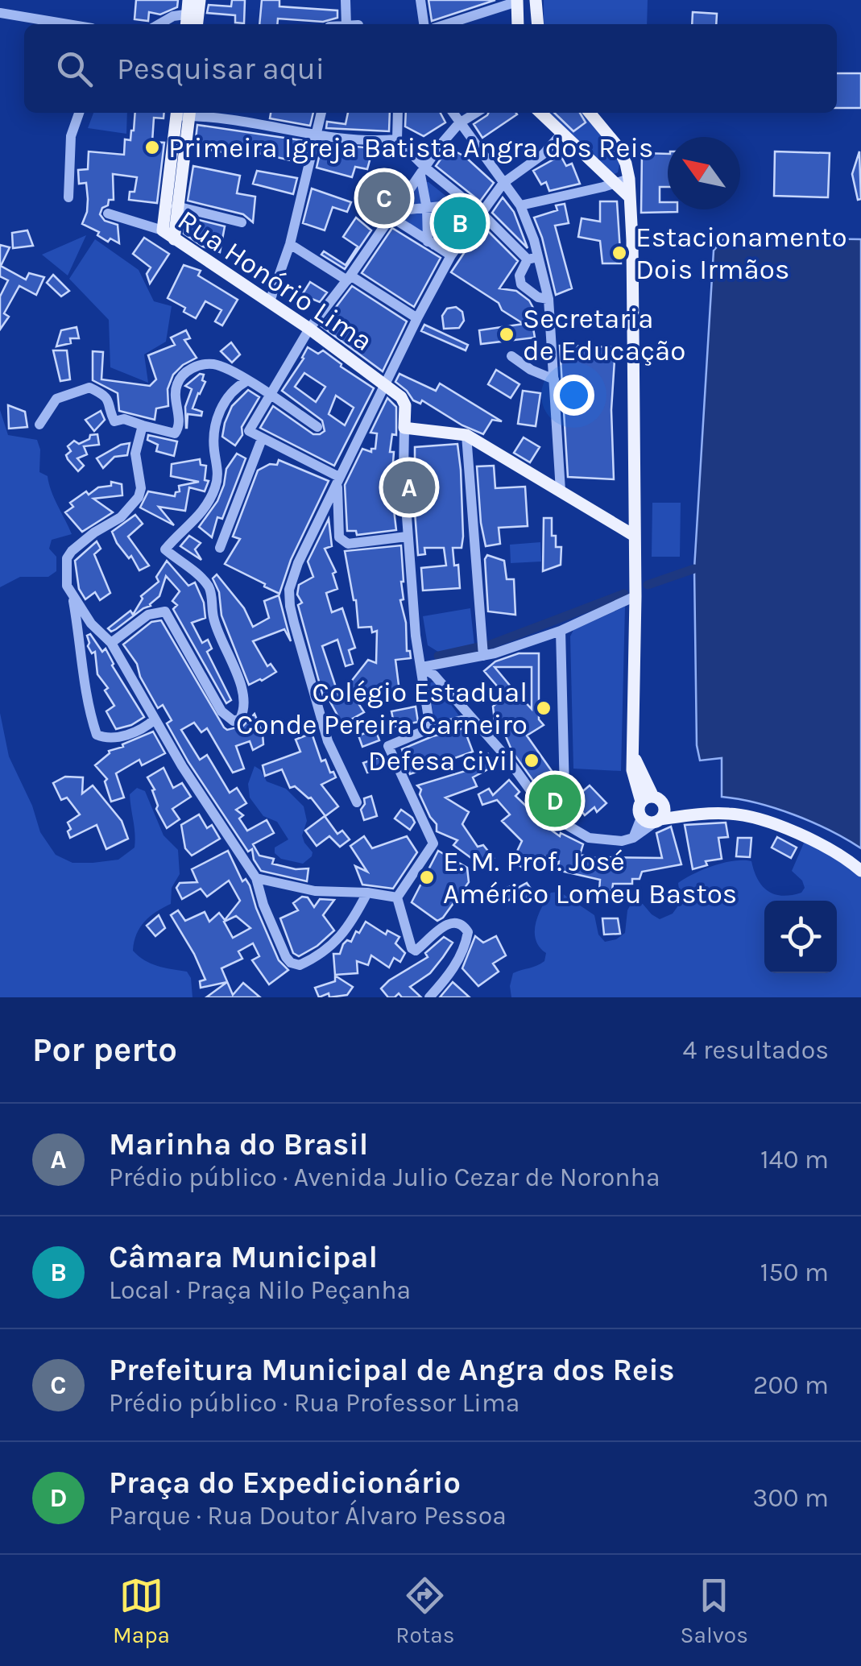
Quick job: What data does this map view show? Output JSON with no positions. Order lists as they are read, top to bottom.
{
  "streets": {
    "main road": ["Rua Honório Lima"]
  },
  "places": [
    "Primeira Igreja Batista Angra dos Reis",
    "Estacionamento Dois Irmãos",
    "Secretaria de Educação",
    "Colégio Estadual Conde Pereira Carneiro",
    "Defesa civil",
    "E. M. Prof. José Américo Lomeu Bastos"
  ],
  "north": "top left",
  "page": {
    "search": "Pesquisar aqui",
    "pins": [
      "C",
      "B",
      "A",
      "D"
    ],
    "heading": ["Por perto", "4 resultados"],
    "list": [
      {
        "mark": "A",
        "name": "Marinha do Brasil",
        "note": "Prédio público · Avenida Julio Cezar de Noronha",
        "value": "140 m"
      },
      {
        "mark": "B",
        "name": "Câmara Municipal",
        "note": "Local · Praça Nilo Peçanha",
        "value": "150 m"
      },
      {
        "mark": "C",
        "name": "Prefeitura Municipal de Angra dos Reis",
        "note": "Prédio público · Rua Professor Lima",
        "value": "200 m"
      },
      {
        "mark": "D",
        "name": "Praça do Expedicionário",
        "note": "Parque · Rua Doutor Álvaro Pessoa",
        "value": "300 m"
      }
    ],
    "nav": ["Mapa", "Rotas", "Salvos"]
  }
}
